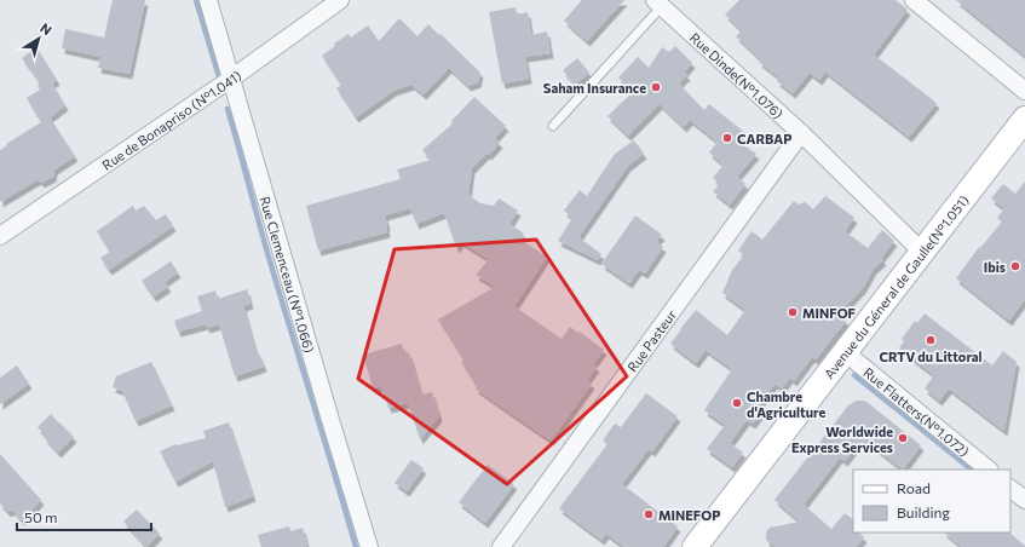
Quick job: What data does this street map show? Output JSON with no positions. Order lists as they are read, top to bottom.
{
  "streets": {
    "main road": ["Avenue du Géneral de Gaulle(N°1.051)"],
    "street": [
      "Rue Dinde(N°1.076)",
      "Rue de Bonapriso (N°1.041)",
      "Rue Clemenceau (N°1.066)",
      "Rue Pasteur",
      "Rue Flatters(N°1.072)"
    ]
  },
  "crossings": [
    ["Rue Dinde(N°1.076)", "Avenue du Géneral de Gaulle(N°1.051)"],
    ["Rue Dinde(N°1.076)", "Rue Pasteur"],
    ["Rue de Bonapriso (N°1.041)", "Rue Clemenceau (N°1.066)"],
    ["Avenue du Géneral de Gaulle(N°1.051)", "Rue Flatters(N°1.072)"]
  ],
  "places": [
    "Saham Insurance",
    "CARBAP",
    "Ibis",
    "MINFOF",
    "CRTV du Littoral",
    "Chambre d'Agriculture",
    "Worldwide Express Services",
    "MINEFOP"
  ],
  "legend": ["Road", "Building"],
  "scale_bar": "50 m",
  "north": "top right"
}
